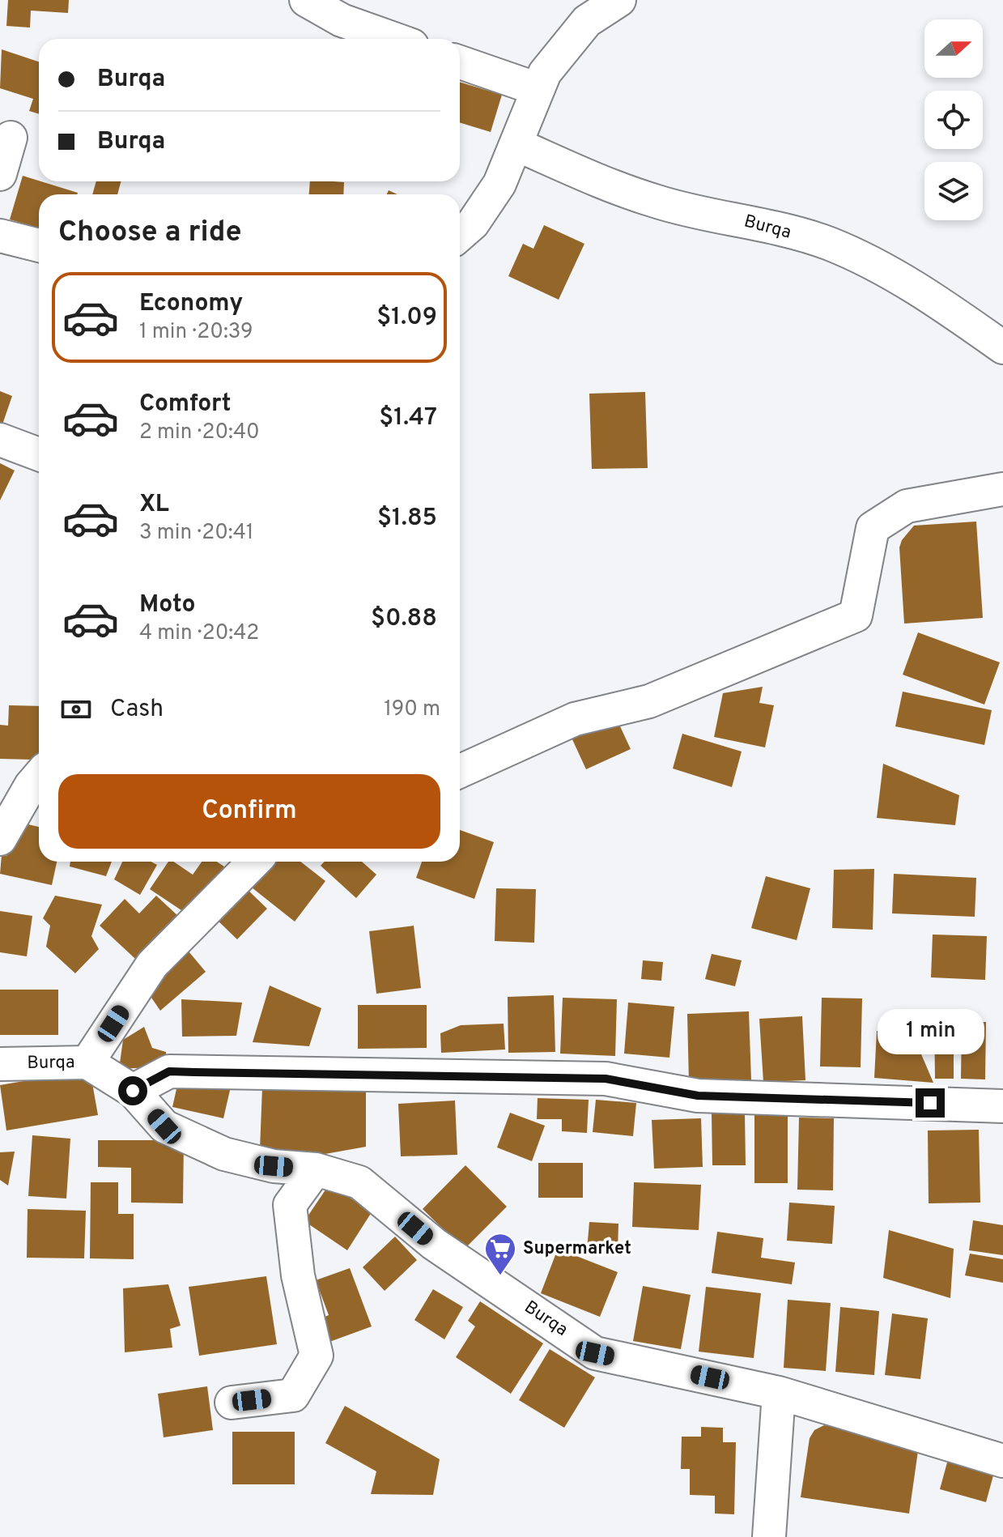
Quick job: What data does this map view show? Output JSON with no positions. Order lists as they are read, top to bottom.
{
  "streets": {
    "street": ["Burqa"]
  },
  "places": {
    "supermarket": ["Supermarket"]
  },
  "north": "right",
  "page": {
    "banner": ["Burqa", "Burqa"],
    "heading": "Choose a ride",
    "list": [
      {
        "name": "Economy",
        "note": "1 min · 20:39",
        "value": "$1.09"
      },
      {
        "name": "Comfort",
        "note": "2 min · 20:40",
        "value": "$1.47"
      },
      {
        "name": "XL",
        "note": "3 min · 20:41",
        "value": "$1.85"
      },
      {
        "name": "Moto",
        "note": "4 min · 20:42",
        "value": "$0.88"
      }
    ],
    "pay": ["Cash", "190 m"],
    "buttons": "Confirm",
    "bubble": "1 min"
  }
}
